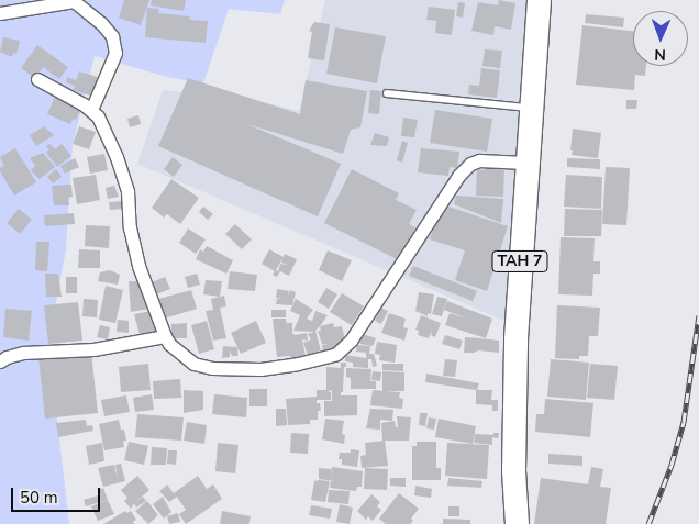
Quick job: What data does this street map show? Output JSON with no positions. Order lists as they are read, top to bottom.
{
  "streets": {
    "highway": ["TAH 7"]
  },
  "scale_bar": "50 m",
  "north": "bottom"
}
